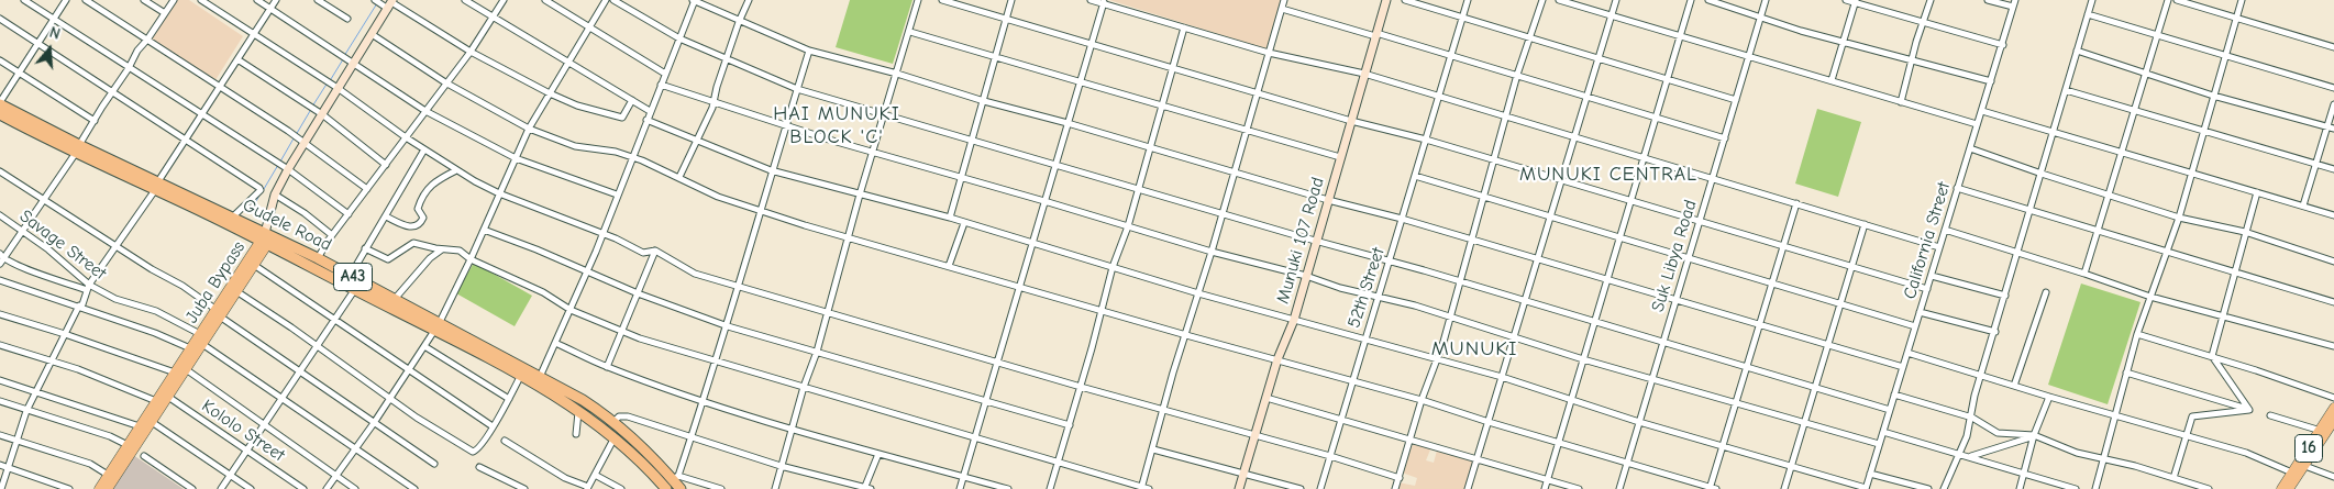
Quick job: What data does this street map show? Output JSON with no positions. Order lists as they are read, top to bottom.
{
  "streets": {
    "highway": ["Gudele Road", "A43"],
    "main road": ["Juba Bypass", "16"],
    "street": [
      "Munuki 107 Road",
      "California Street",
      "Savage Street",
      "Suk Libya Road",
      "52th Street",
      "Kololo Street"
    ]
  },
  "crossings": [
    ["Gudele Road", "Juba Bypass"],
    ["Savage Street", "Juba Bypass"],
    ["Juba Bypass", "Kololo Street"]
  ],
  "districts": ["HAI MUNUKI BLOCK 'C'", "MUNUKI CENTRAL", "MUNUKI"],
  "north": "top"
}
